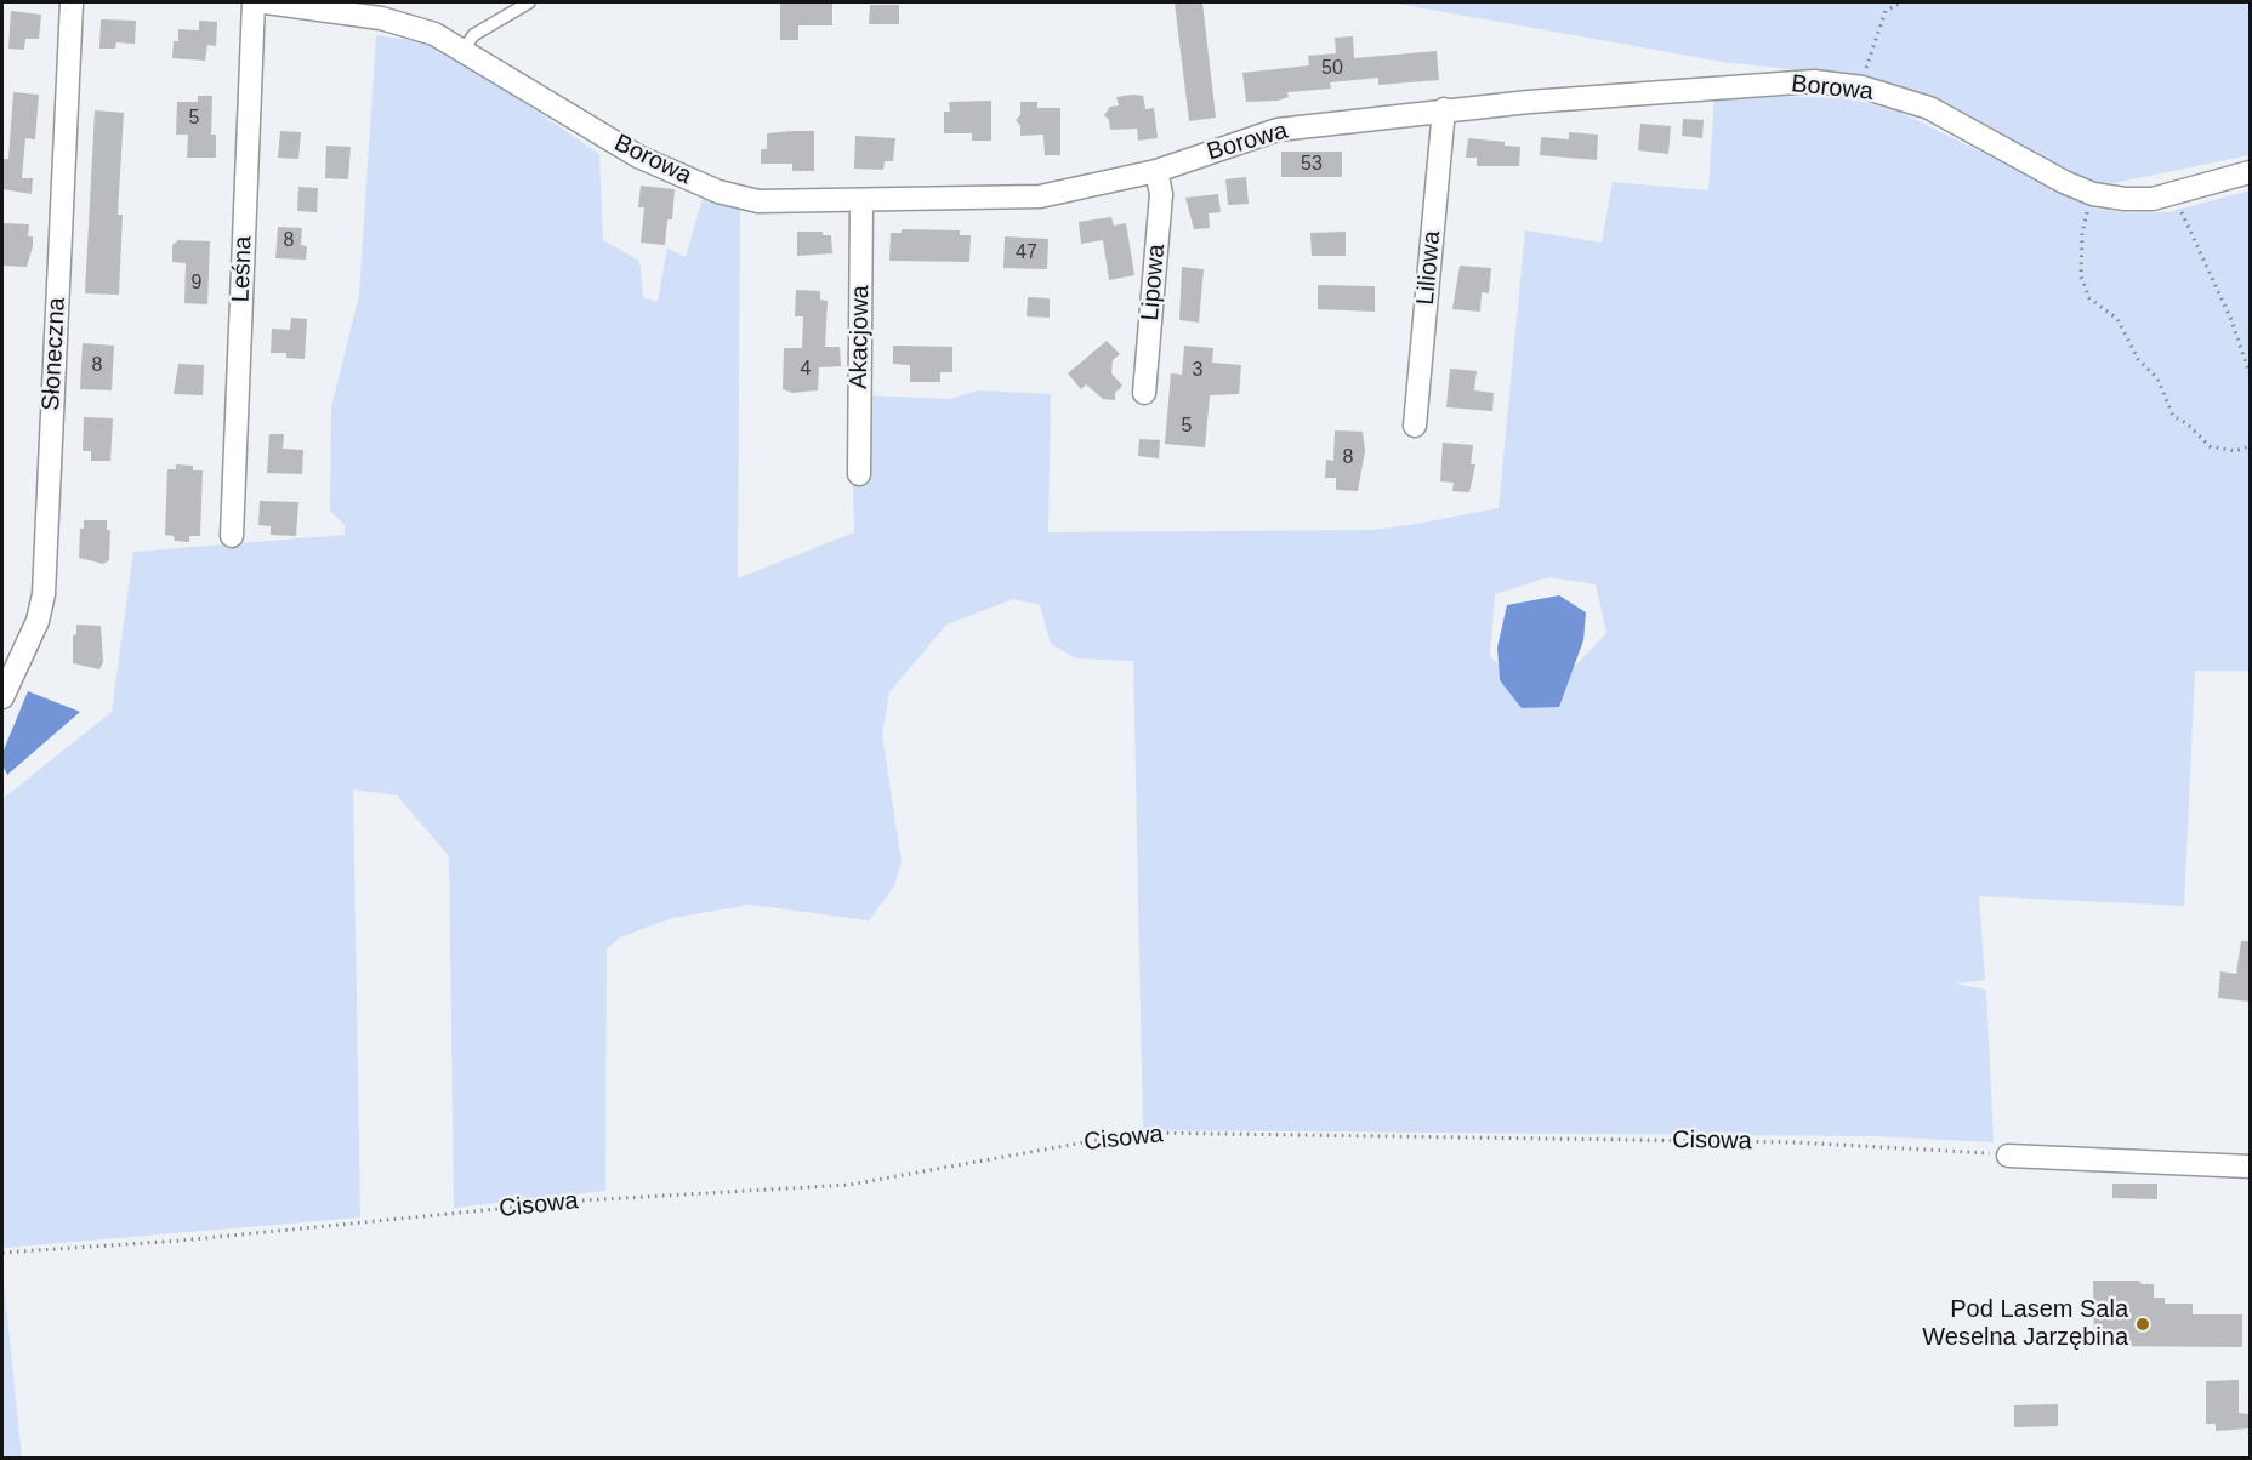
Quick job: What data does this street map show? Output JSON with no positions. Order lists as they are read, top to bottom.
{
  "streets": {
    "street": [
      "Borowa",
      "Liliowa",
      "Leśna",
      "Lipowa",
      "Akacjowa",
      "Słoneczna"
    ],
    "path": ["Cisowa"]
  },
  "crossings": [
    ["Borowa", "Liliowa"],
    ["Borowa", "Lipowa"],
    ["Borowa", "Akacjowa"]
  ],
  "places": ["Pod Lasem Sala Weselna Jarzębina"],
  "house_numbers": [
    "50",
    "5",
    "53",
    "8",
    "47",
    "9",
    "8",
    "4",
    "3",
    "5",
    "8"
  ]
}
